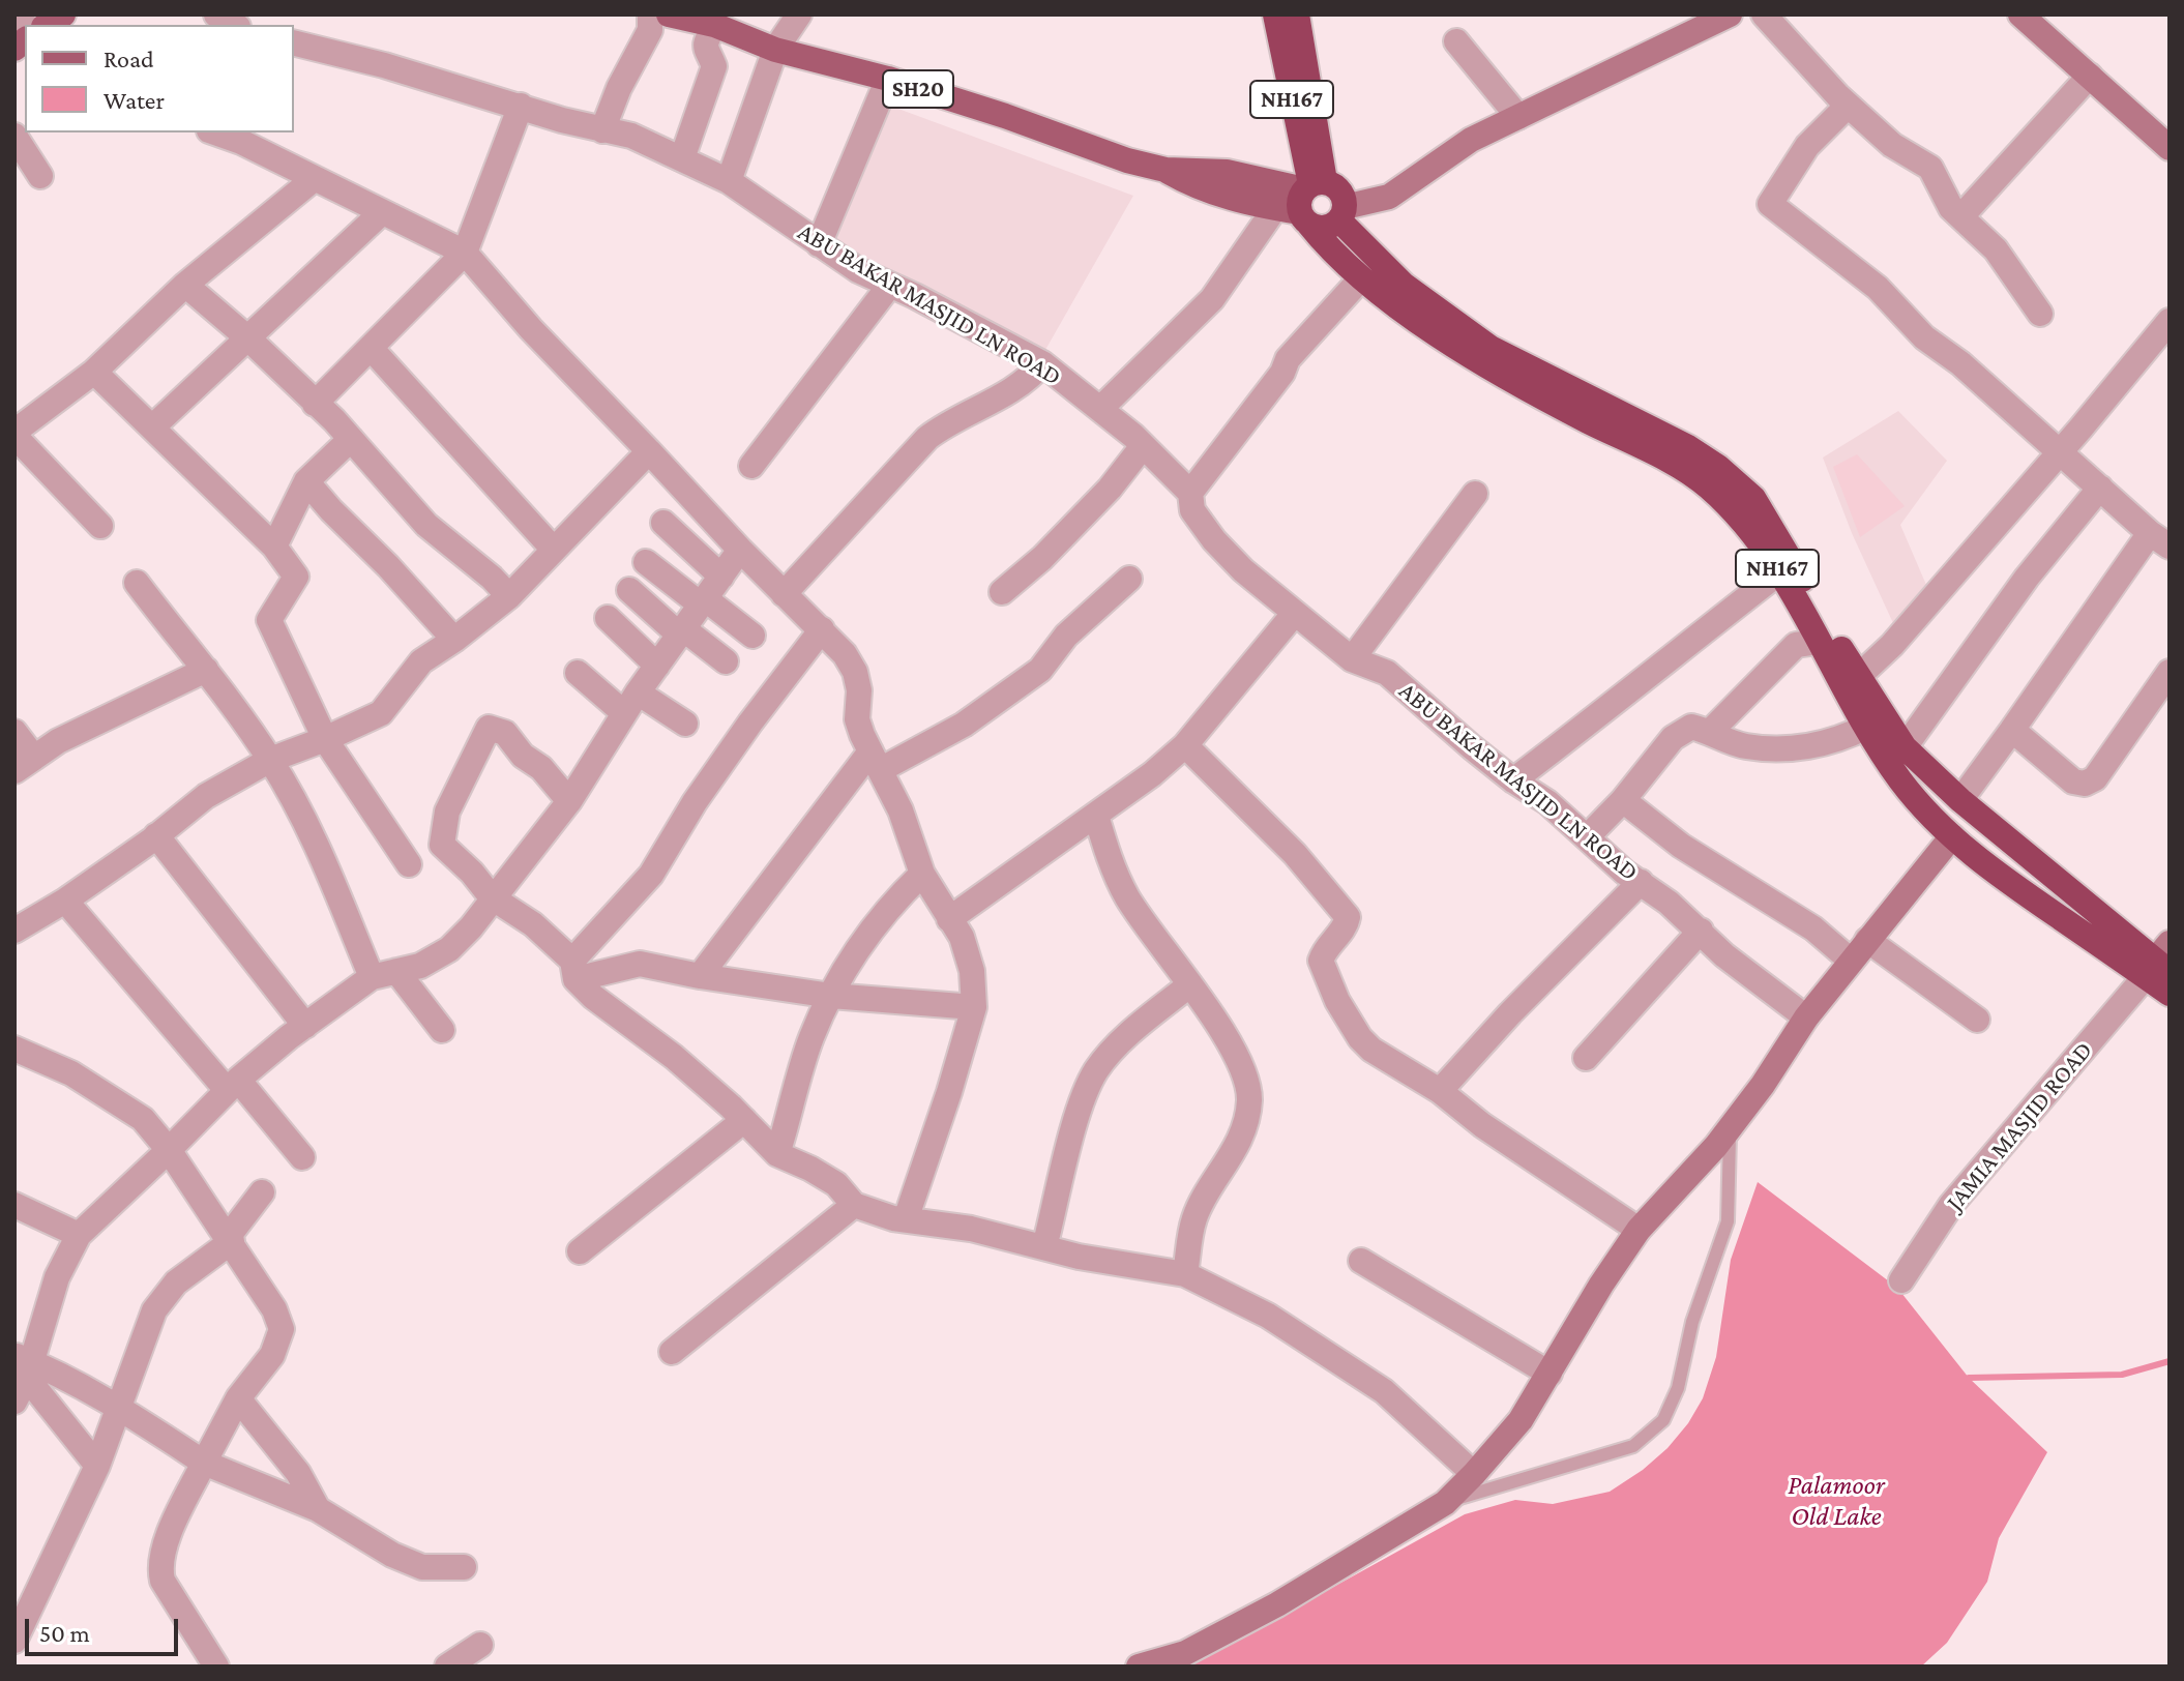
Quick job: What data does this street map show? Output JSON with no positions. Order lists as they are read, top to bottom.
{
  "streets": {
    "highway": ["NH167"],
    "main road": ["SH20"],
    "street": ["ABU BAKAR MASJID LN ROAD", "JAMIA MASJID ROAD"]
  },
  "crossings": [
    ["SH20", "NH167"],
    ["NH167", "JAMIA MASJID ROAD"]
  ],
  "water": ["Palamoor Old Lake"],
  "legend": ["Road", "Water"],
  "scale_bar": "50 m"
}
